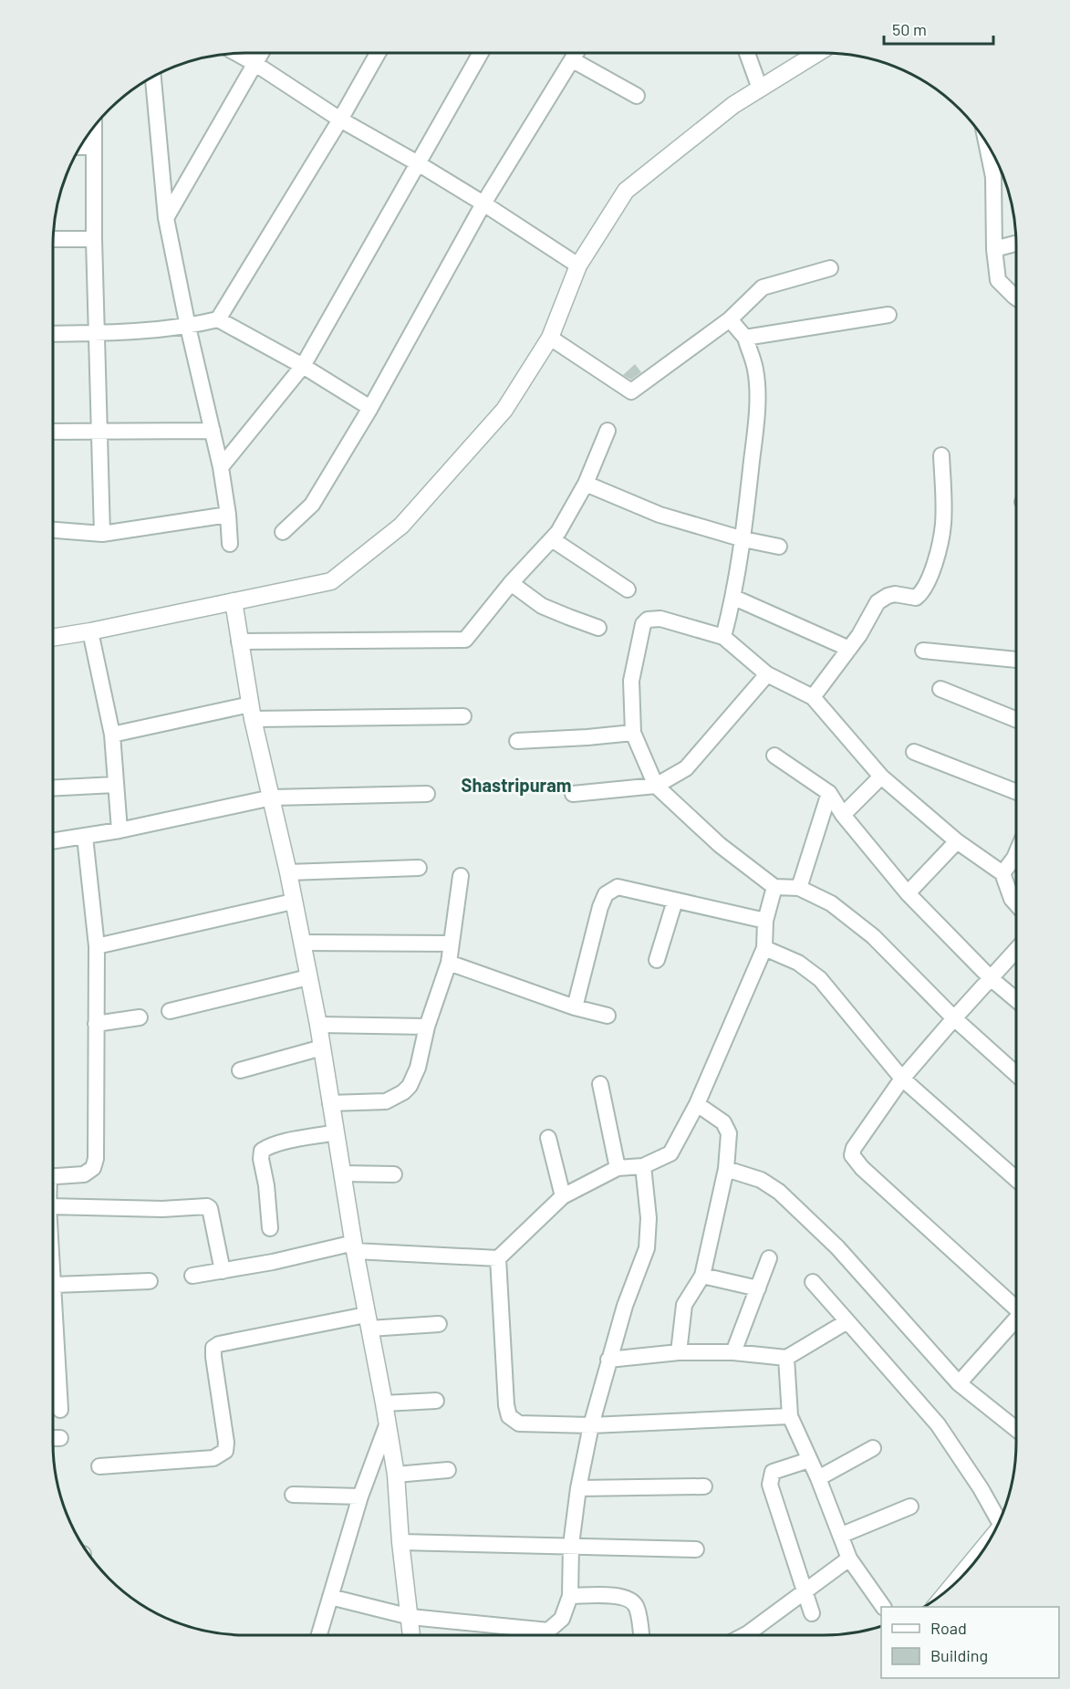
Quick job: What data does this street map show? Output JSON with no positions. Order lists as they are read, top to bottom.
{
  "districts": ["Shastripuram"],
  "legend": ["Road", "Building"],
  "scale_bar": "50 m"
}
